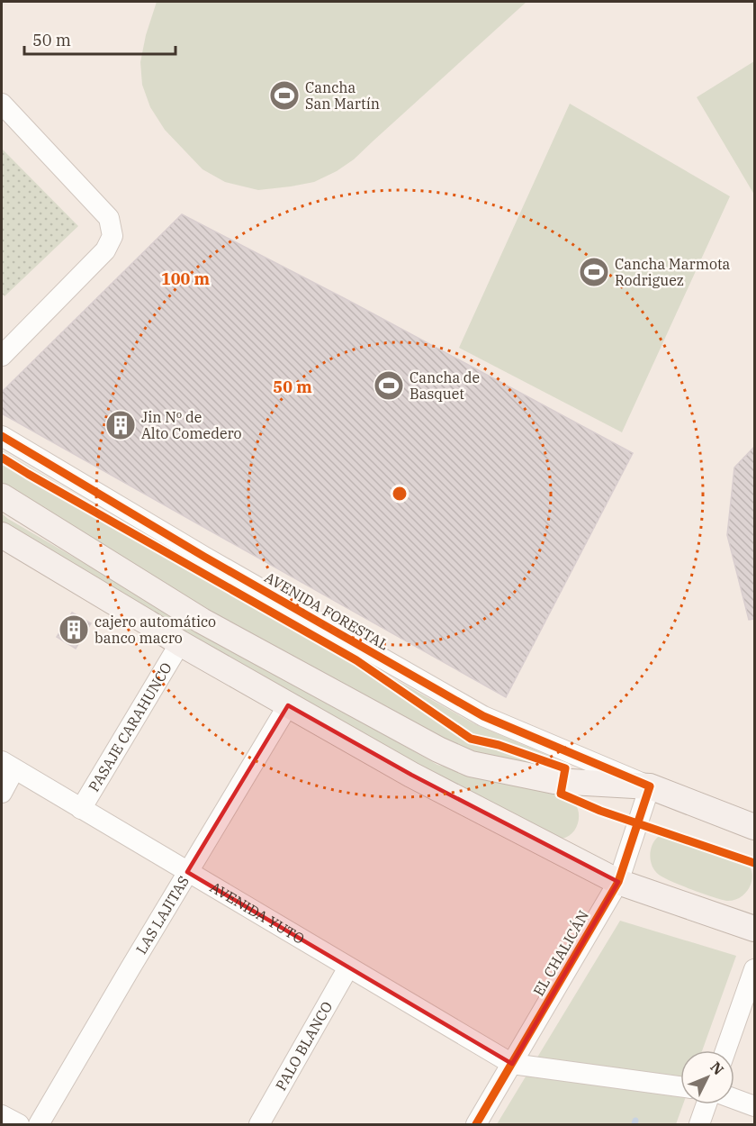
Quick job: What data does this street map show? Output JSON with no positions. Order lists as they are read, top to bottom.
{
  "streets": {
    "main road": ["AVENIDA FORESTAL"],
    "street": [
      "PASAJE CARAHUNCO",
      "AVENIDA YUTO",
      "LAS LAJITAS",
      "EL CHALICÁN",
      "PALO BLANCO"
    ]
  },
  "crossings": [
    ["AVENIDA FORESTAL", "EL CHALICÁN"],
    ["PASAJE CARAHUNCO", "AVENIDA YUTO"],
    ["AVENIDA YUTO", "LAS LAJITAS"],
    ["AVENIDA YUTO", "EL CHALICÁN"],
    ["AVENIDA YUTO", "PALO BLANCO"]
  ],
  "places": {
    "sports": ["Cancha San Martín", "Cancha Marmota Rodriguez", "Cancha de Basquet"],
    "building": ["Jin Nº de Alto Comedero", "cajero automático banco macro"]
  },
  "scale_bar": "50 m",
  "north": "top right",
  "rings": ["100 m", "50 m"]
}
